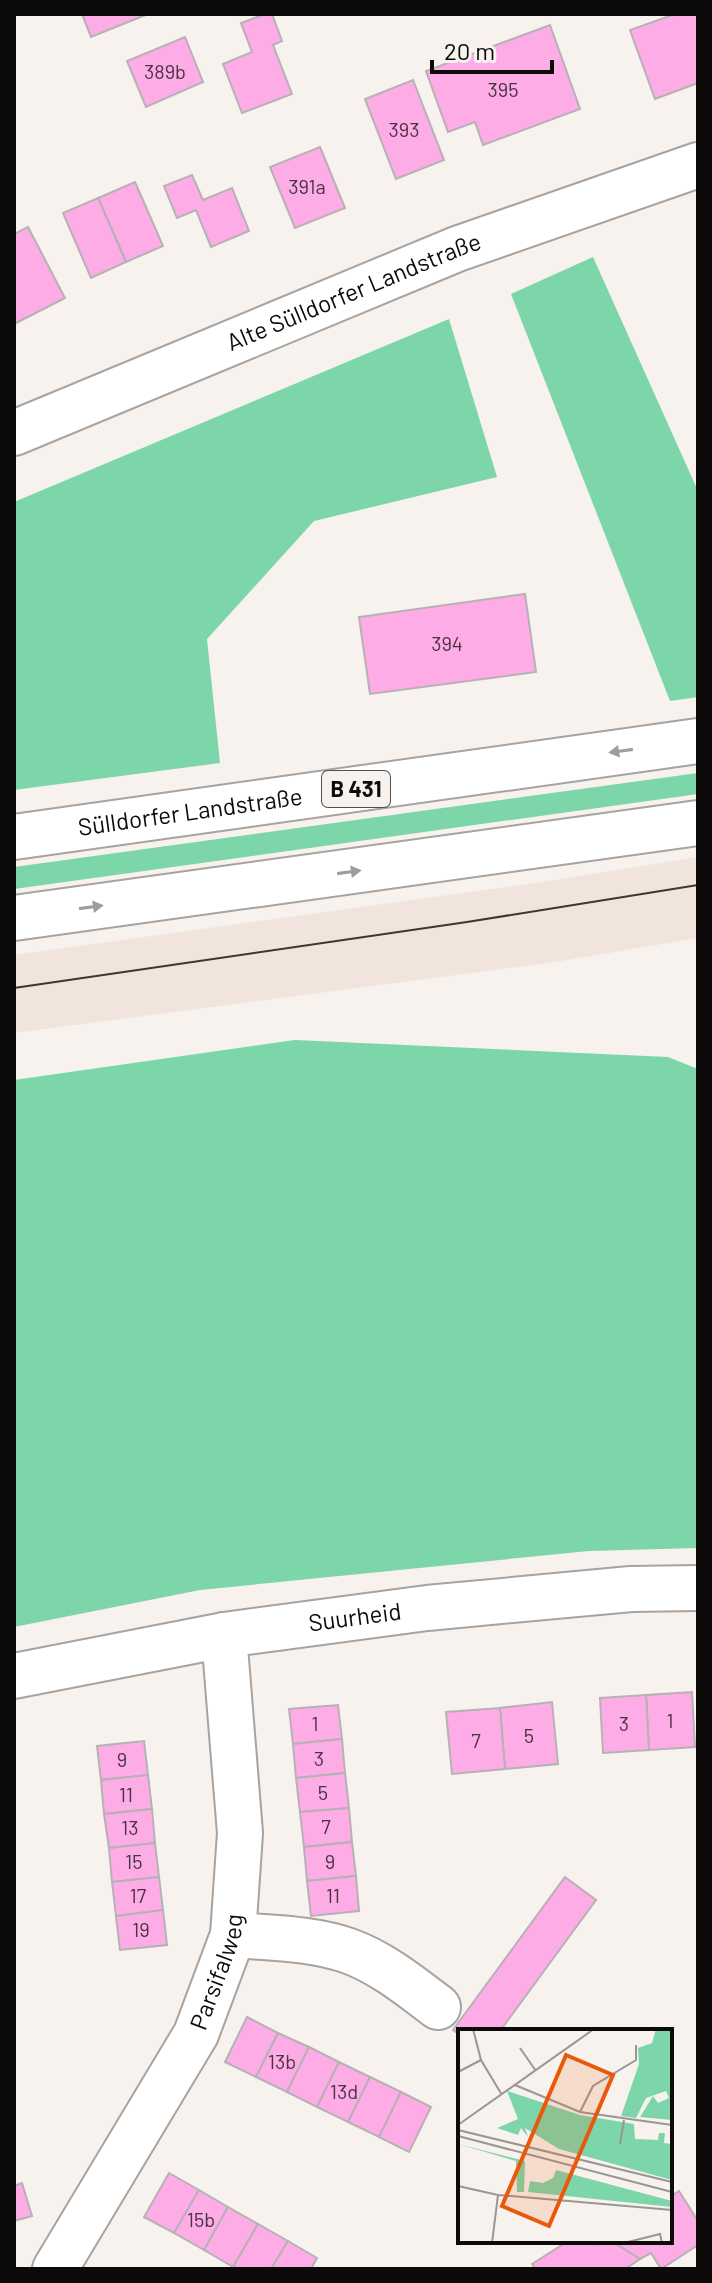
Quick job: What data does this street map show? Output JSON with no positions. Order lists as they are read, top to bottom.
{
  "streets": {
    "main road": [
      "Alte Sülldorfer Landstraße",
      "B 431",
      "Sülldorfer Landstraße",
      "Suurheid",
      "Parsifalweg"
    ]
  },
  "crossings": [
    ["Suurheid", "Parsifalweg"]
  ],
  "house_numbers": [
    "389b",
    "395",
    "393",
    "391a",
    "394",
    "1",
    "1",
    "3",
    "5",
    "7",
    "3",
    "9",
    "5",
    "11",
    "7",
    "13",
    "15",
    "9",
    "17",
    "11",
    "19",
    "13b",
    "13d",
    "15b"
  ],
  "scale_bar": "20 m"
}
